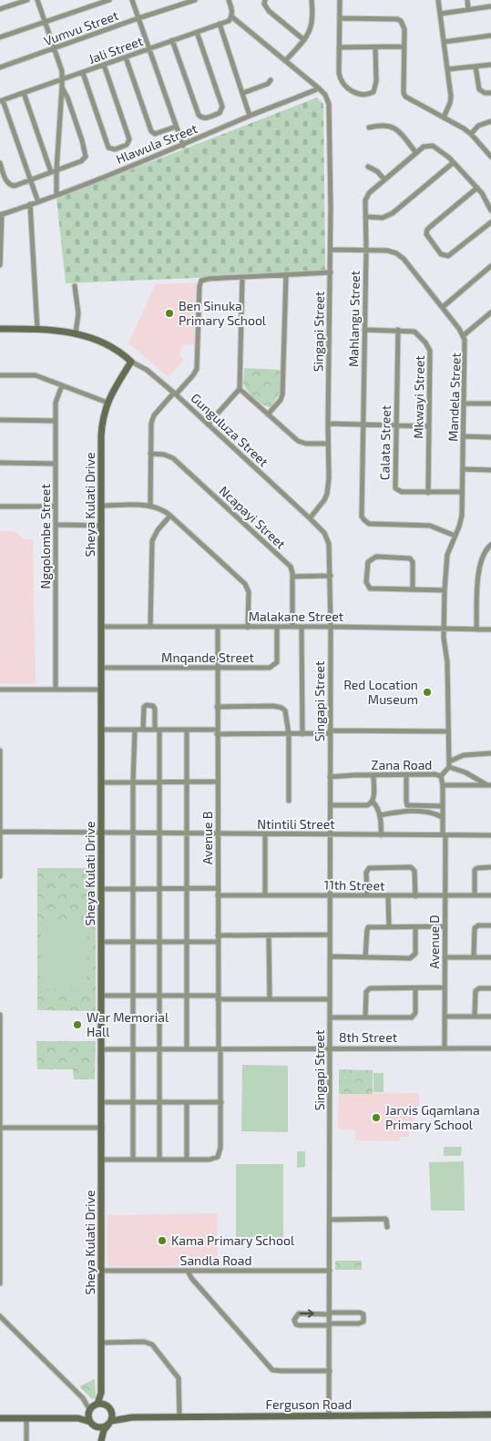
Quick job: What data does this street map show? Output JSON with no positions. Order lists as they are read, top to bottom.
{
  "streets": {
    "street": [
      "Vumvu Street",
      "Jali Street",
      "Hlawula Street",
      "Mahlangu Street",
      "Singapi Street",
      "Mkwayi Street",
      "Mandela Street",
      "Gunguluza Street",
      "Calata Street",
      "Sheya Kulati Drive",
      "Ncapayi Street",
      "Ngqolombe Street",
      "Malakane Street",
      "Mnqande Street",
      "Zana Road",
      "Ntintili Street",
      "Avenue B",
      "11th Street",
      "Avenue D",
      "8th Street",
      "Sandla Road",
      "Ferguson Road"
    ]
  },
  "crossings": [
    ["Hlawula Street", "Singapi Street"],
    ["Mahlangu Street", "Mkwayi Street"],
    ["Mahlangu Street", "Mandela Street"],
    ["Singapi Street", "Mandela Street"],
    ["Singapi Street", "Gunguluza Street"],
    ["Singapi Street", "Malakane Street"],
    ["Singapi Street", "Zana Road"],
    ["Singapi Street", "Ntintili Street"],
    ["Singapi Street", "11th Street"],
    ["Singapi Street", "8th Street"],
    ["Singapi Street", "Sandla Road"],
    ["Singapi Street", "Ferguson Road"],
    ["Mkwayi Street", "Calata Street"],
    ["Mandela Street", "Calata Street"],
    ["Mandela Street", "Malakane Street"],
    ["Gunguluza Street", "Sheya Kulati Drive"],
    ["Sheya Kulati Drive", "Malakane Street"],
    ["Sheya Kulati Drive", "Mnqande Street"],
    ["Sheya Kulati Drive", "Ntintili Street"],
    ["Sheya Kulati Drive", "8th Street"],
    ["Sheya Kulati Drive", "Sandla Road"],
    ["Sheya Kulati Drive", "Ferguson Road"],
    ["Malakane Street", "Mnqande Street"],
    ["Malakane Street", "Avenue B"],
    ["Mnqande Street", "Avenue B"],
    ["Zana Road", "Ntintili Street"],
    ["Zana Road", "Avenue D"],
    ["Ntintili Street", "Avenue B"],
    ["Ntintili Street", "Avenue D"],
    ["Avenue B", "11th Street"],
    ["Avenue B", "8th Street"],
    ["11th Street", "Avenue D"],
    ["Avenue D", "8th Street"]
  ],
  "places": [
    "Ben Sinuka Primary School",
    "Red Location Museum",
    "War Memorial Hall",
    "Jarvis Gqamlana Primary School",
    "Kama Primary School"
  ]
}
